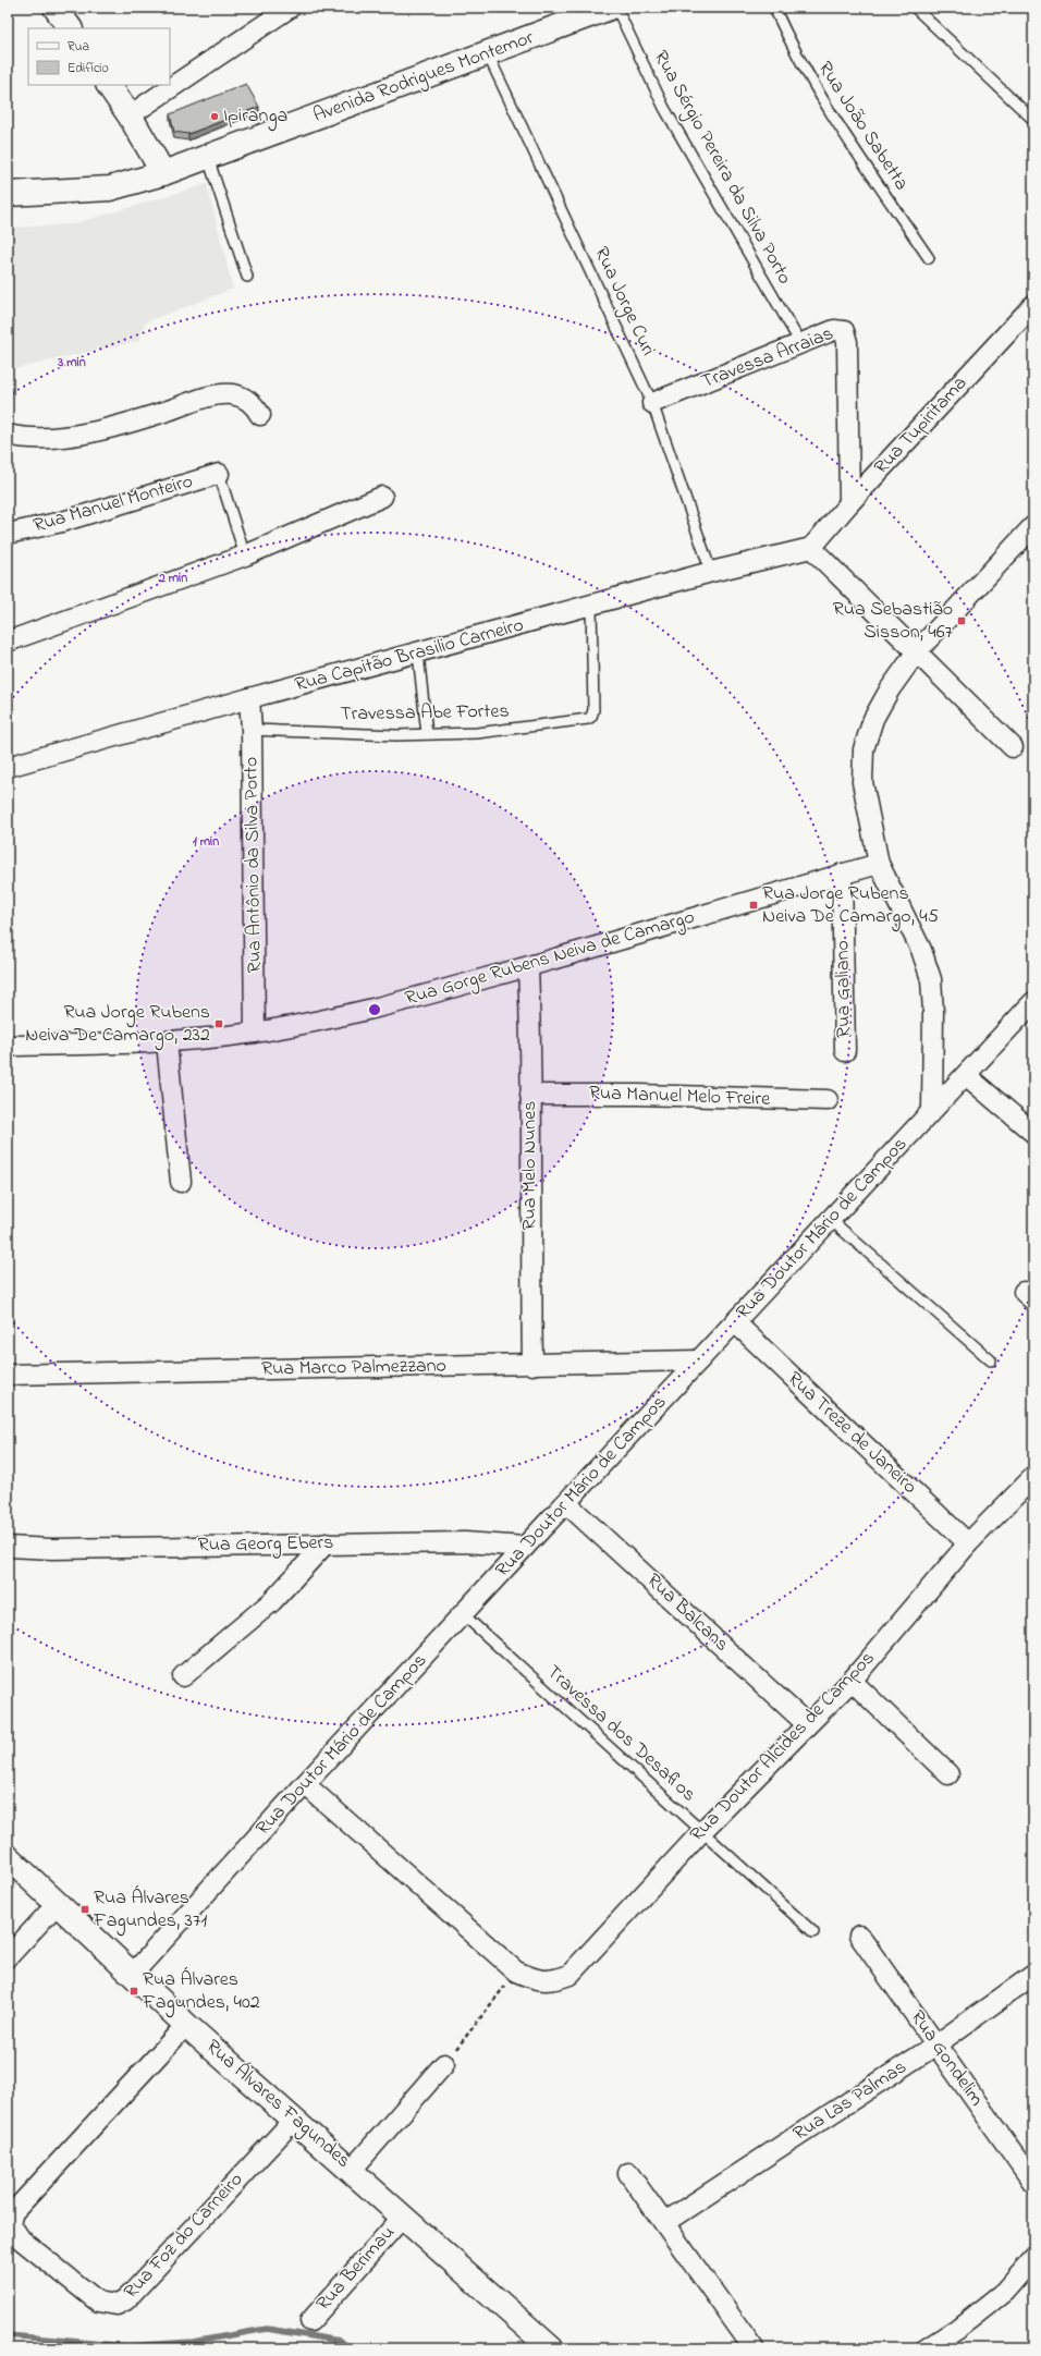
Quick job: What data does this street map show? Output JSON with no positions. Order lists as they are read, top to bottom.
{
  "streets": {
    "street": [
      "Avenida Rodrigues Montemor",
      "Travessa Arraias",
      "Rua Tupiritama",
      "Rua Manuel Monteiro",
      "Rua Capitão Brasilio Carneiro",
      "Rua Antônio da Silva Porto",
      "Rua Gorge Rubens Neiva de Camargo",
      "Rua Galiano",
      "Rua Manuel Melo Freire",
      "Rua Melo Nunes",
      "Rua Doutor Mário de Campos",
      "Rua Marco Palmezzano",
      "Rua Treze de Janeiro",
      "Rua Georg Ebers",
      "Rua Balcans",
      "Rua Doutor Alcides de Campos",
      "Rua Gondelim",
      "Rua Las Palmas",
      "Rua Álvares Fagundes",
      "Rua Foz do Carneiro",
      "Rua Berimau"
    ],
    "lane": [
      "Rua João Sabetta",
      "Rua Sérgio Pereira da Silva Porto",
      "Rua Jorge Curi",
      "Travessa Abe Fortes",
      "Travessa dos Desafios"
    ]
  },
  "crossings": [
    ["Avenida Rodrigues Montemor", "Rua Jorge Curi"],
    ["Rua Sérgio Pereira da Silva Porto", "Travessa Arraias"],
    ["Rua Jorge Curi", "Travessa Arraias"],
    ["Rua Jorge Curi", "Rua Capitão Brasilio Carneiro"],
    ["Travessa Arraias", "Rua Tupiritama"],
    ["Rua Tupiritama", "Rua Capitão Brasilio Carneiro"],
    ["Rua Capitão Brasilio Carneiro", "Travessa Abe Fortes"],
    ["Rua Capitão Brasilio Carneiro", "Rua Antônio da Silva Porto"],
    ["Travessa Abe Fortes", "Rua Antônio da Silva Porto"],
    ["Rua Antônio da Silva Porto", "Rua Gorge Rubens Neiva de Camargo"],
    ["Rua Gorge Rubens Neiva de Camargo", "Rua Galiano"],
    ["Rua Gorge Rubens Neiva de Camargo", "Rua Melo Nunes"],
    ["Rua Manuel Melo Freire", "Rua Melo Nunes"],
    ["Rua Melo Nunes", "Rua Marco Palmezzano"],
    ["Rua Doutor Mário de Campos", "Rua Marco Palmezzano"],
    ["Rua Doutor Mário de Campos", "Rua Treze de Janeiro"],
    ["Rua Doutor Mário de Campos", "Rua Georg Ebers"],
    ["Rua Doutor Mário de Campos", "Rua Balcans"],
    ["Rua Doutor Mário de Campos", "Travessa dos Desafios"],
    ["Rua Doutor Mário de Campos", "Rua Doutor Alcides de Campos"],
    ["Rua Doutor Mário de Campos", "Rua Álvares Fagundes"],
    ["Rua Treze de Janeiro", "Rua Doutor Alcides de Campos"],
    ["Rua Balcans", "Rua Doutor Alcides de Campos"],
    ["Travessa dos Desafios", "Rua Doutor Alcides de Campos"],
    ["Rua Gondelim", "Rua Las Palmas"],
    ["Rua Álvares Fagundes", "Rua Foz do Carneiro"],
    ["Rua Álvares Fagundes", "Rua Berimau"]
  ],
  "places": {
    "other": ["Ipiranga"],
    "transit": [
      "Rua Sebastião Sisson, 467",
      "Rua Jorge Rubens Neiva De Camargo, 45",
      "Rua Jorge Rubens Neiva De Camargo, 232",
      "Rua Álvares Fagundes, 371",
      "Rua Álvares Fagundes, 402"
    ]
  },
  "legend": ["Rua", "Edifício"],
  "rings": ["3 min", "2 min", "1 min"]
}
